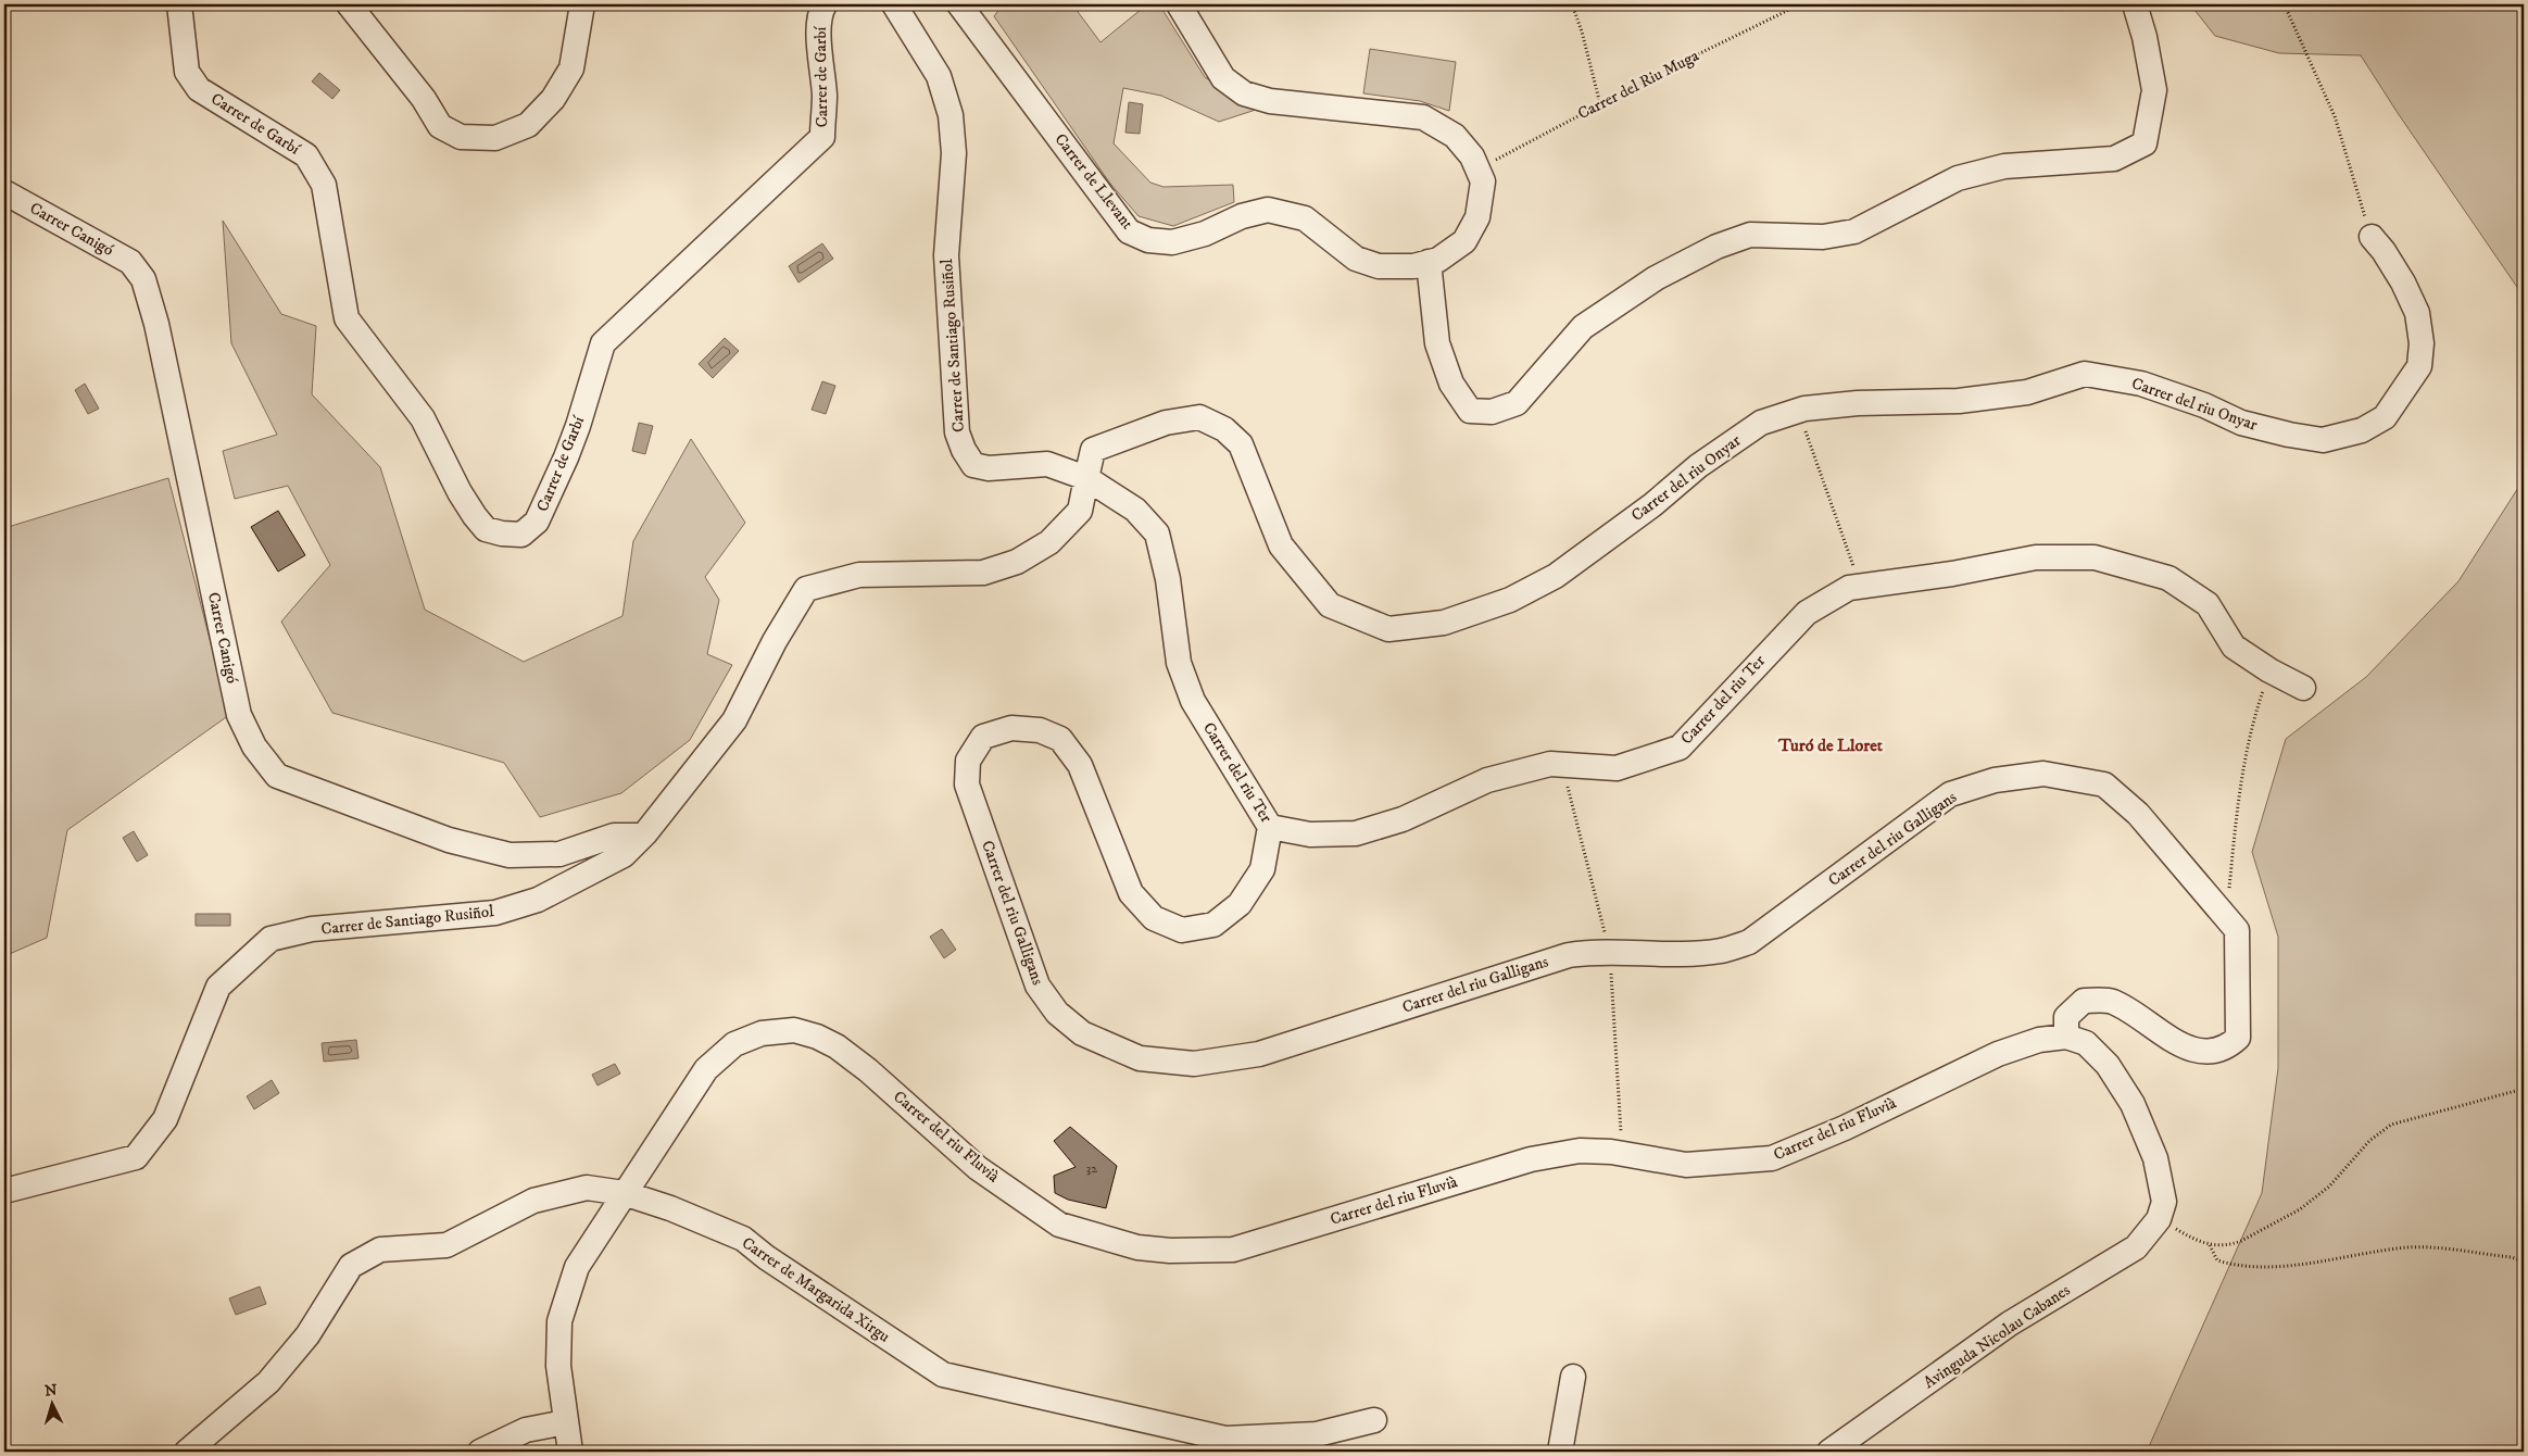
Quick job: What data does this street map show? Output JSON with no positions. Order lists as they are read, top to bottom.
{
  "streets": {
    "street": [
      "Carrer de Garbí",
      "Carrer de Llevant",
      "Carrer Canigó",
      "Carrer de Santiago Rusiñol",
      "Carrer del riu Onyar",
      "Carrer del riu Ter",
      "Carrer del riu Galligans",
      "Carrer del riu Fluvià",
      "Carrer de Margarida Xirgu",
      "Avinguda Nicolau Cabanes"
    ],
    "path": ["Carrer del Riu Muga"]
  },
  "crossings": [
    ["Carrer del Riu Muga", "Carrer de Llevant"],
    ["Carrer Canigó", "Carrer de Santiago Rusiñol"],
    ["Carrer de Santiago Rusiñol", "Carrer del riu Onyar"],
    ["Carrer de Santiago Rusiñol", "Carrer del riu Ter"],
    ["Carrer del riu Onyar", "Carrer del riu Ter"],
    ["Carrer del riu Ter", "Carrer del riu Galligans"],
    ["Carrer del riu Galligans", "Carrer del riu Fluvià"],
    ["Carrer del riu Fluvià", "Carrer de Margarida Xirgu"]
  ],
  "districts": ["Turó de Lloret"],
  "house_numbers": ["32"],
  "north": "top"
}
